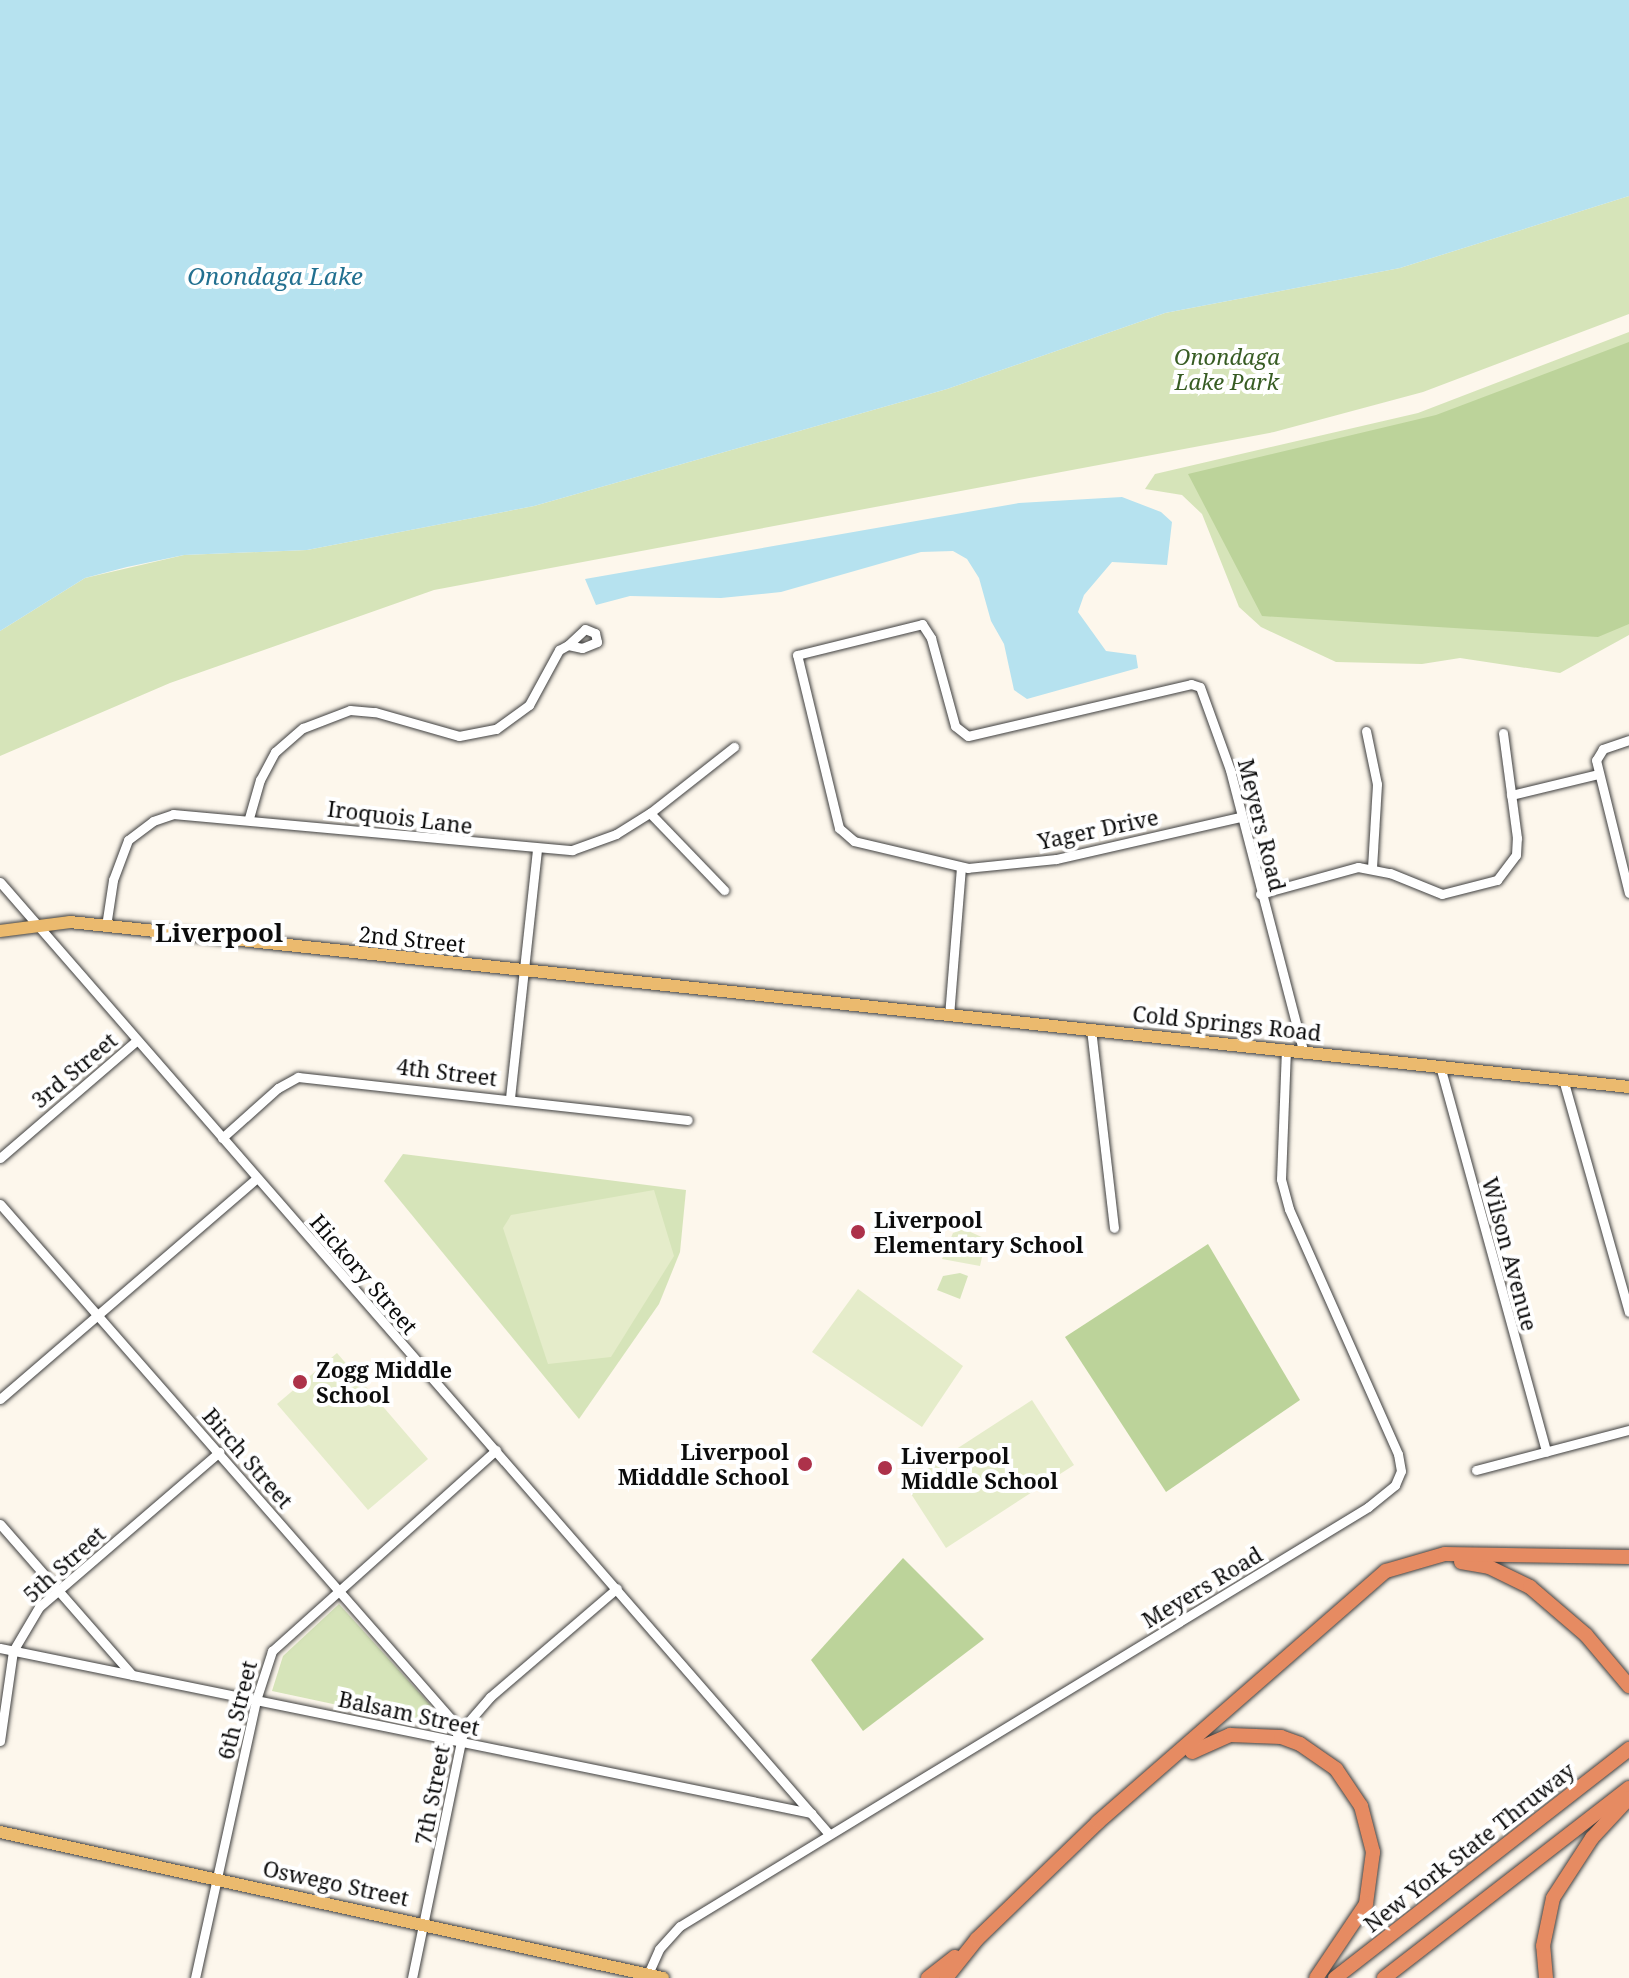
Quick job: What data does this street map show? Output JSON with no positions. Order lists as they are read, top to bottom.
{
  "streets": {
    "highway": ["New York State Thruway"],
    "main road": ["2nd Street", "Cold Springs Road", "Oswego Street"],
    "street": [
      "Iroquois Lane",
      "Meyers Road",
      "Yager Drive",
      "3rd Street",
      "4th Street",
      "Wilson Avenue",
      "Hickory Street",
      "Birch Street",
      "5th Street",
      "6th Street",
      "Balsam Street",
      "7th Street"
    ]
  },
  "crossings": [
    ["Iroquois Lane", "2nd Street"],
    ["Meyers Road", "Yager Drive"],
    ["Meyers Road", "Cold Springs Road"],
    ["Meyers Road", "Hickory Street"],
    ["Meyers Road", "Oswego Street"],
    ["2nd Street", "Cold Springs Road"],
    ["2nd Street", "Hickory Street"],
    ["Cold Springs Road", "Wilson Avenue"],
    ["3rd Street", "Hickory Street"],
    ["4th Street", "Hickory Street"],
    ["Hickory Street", "6th Street"],
    ["Hickory Street", "Balsam Street"],
    ["Hickory Street", "7th Street"],
    ["Birch Street", "5th Street"],
    ["Birch Street", "6th Street"],
    ["Birch Street", "Balsam Street"],
    ["Birch Street", "7th Street"],
    ["5th Street", "Balsam Street"],
    ["6th Street", "Balsam Street"],
    ["6th Street", "Oswego Street"],
    ["Balsam Street", "7th Street"],
    ["7th Street", "Oswego Street"]
  ],
  "districts": ["Liverpool"],
  "water": ["Onondaga Lake"],
  "parks": ["Onondaga Lake Park"],
  "places": [
    "Liverpool Elementary School",
    "Zogg Middle School",
    "Liverpool Midddle School",
    "Liverpool Middle School"
  ]
}
